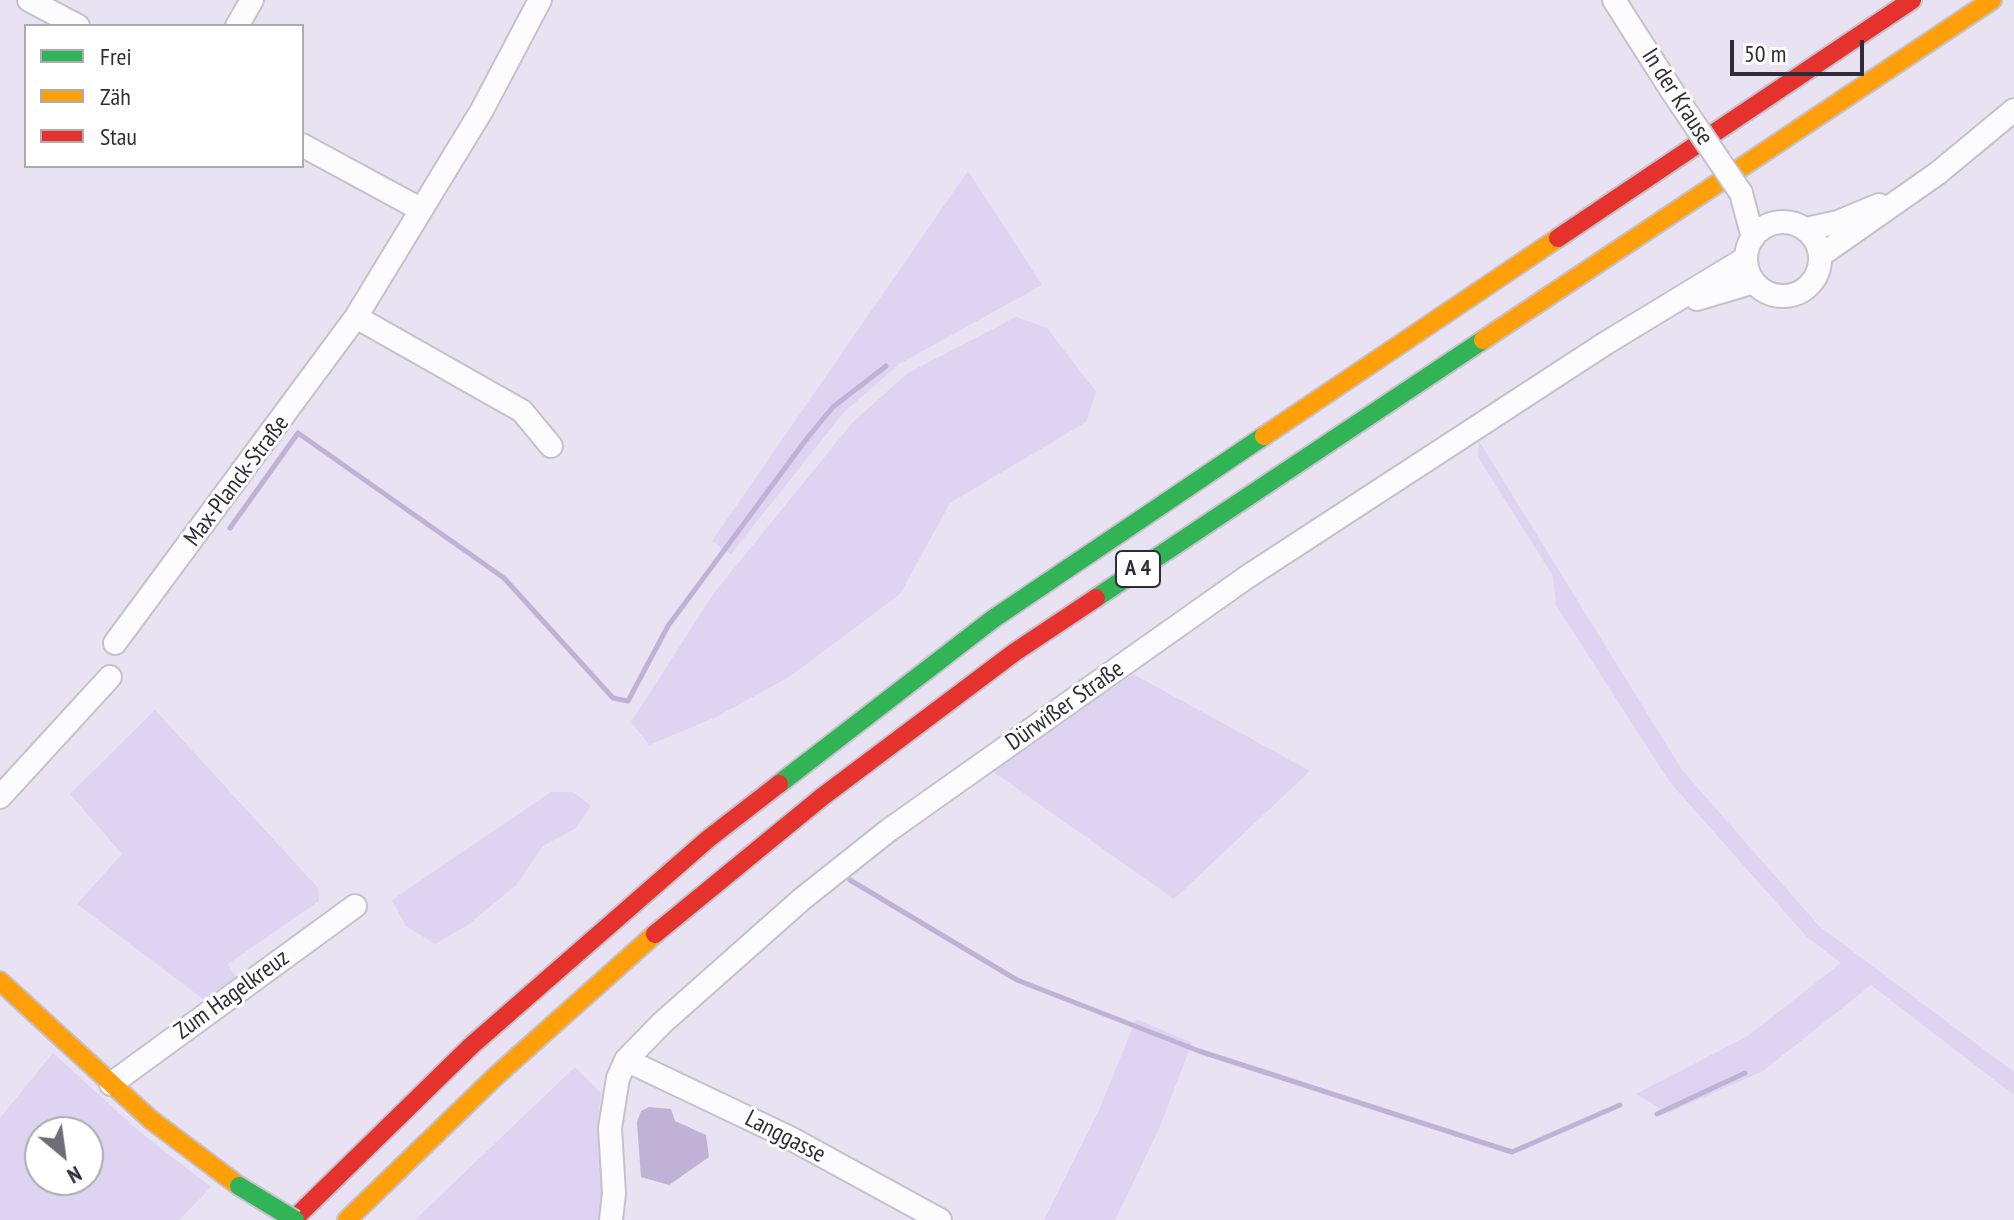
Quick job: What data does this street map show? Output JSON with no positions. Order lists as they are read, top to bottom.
{
  "streets": {
    "main road": ["A 4"],
    "street": [
      "In der Krause",
      "Max-Planck-Straße",
      "Dürwißer Straße",
      "Zum Hagelkreuz",
      "Langgasse"
    ]
  },
  "crossings": [
    ["In der Krause", "Dürwißer Straße"],
    ["Dürwißer Straße", "Langgasse"]
  ],
  "legend": ["Frei", "Zäh", "Stau"],
  "scale_bar": "50 m",
  "north": "bottom right"
}
